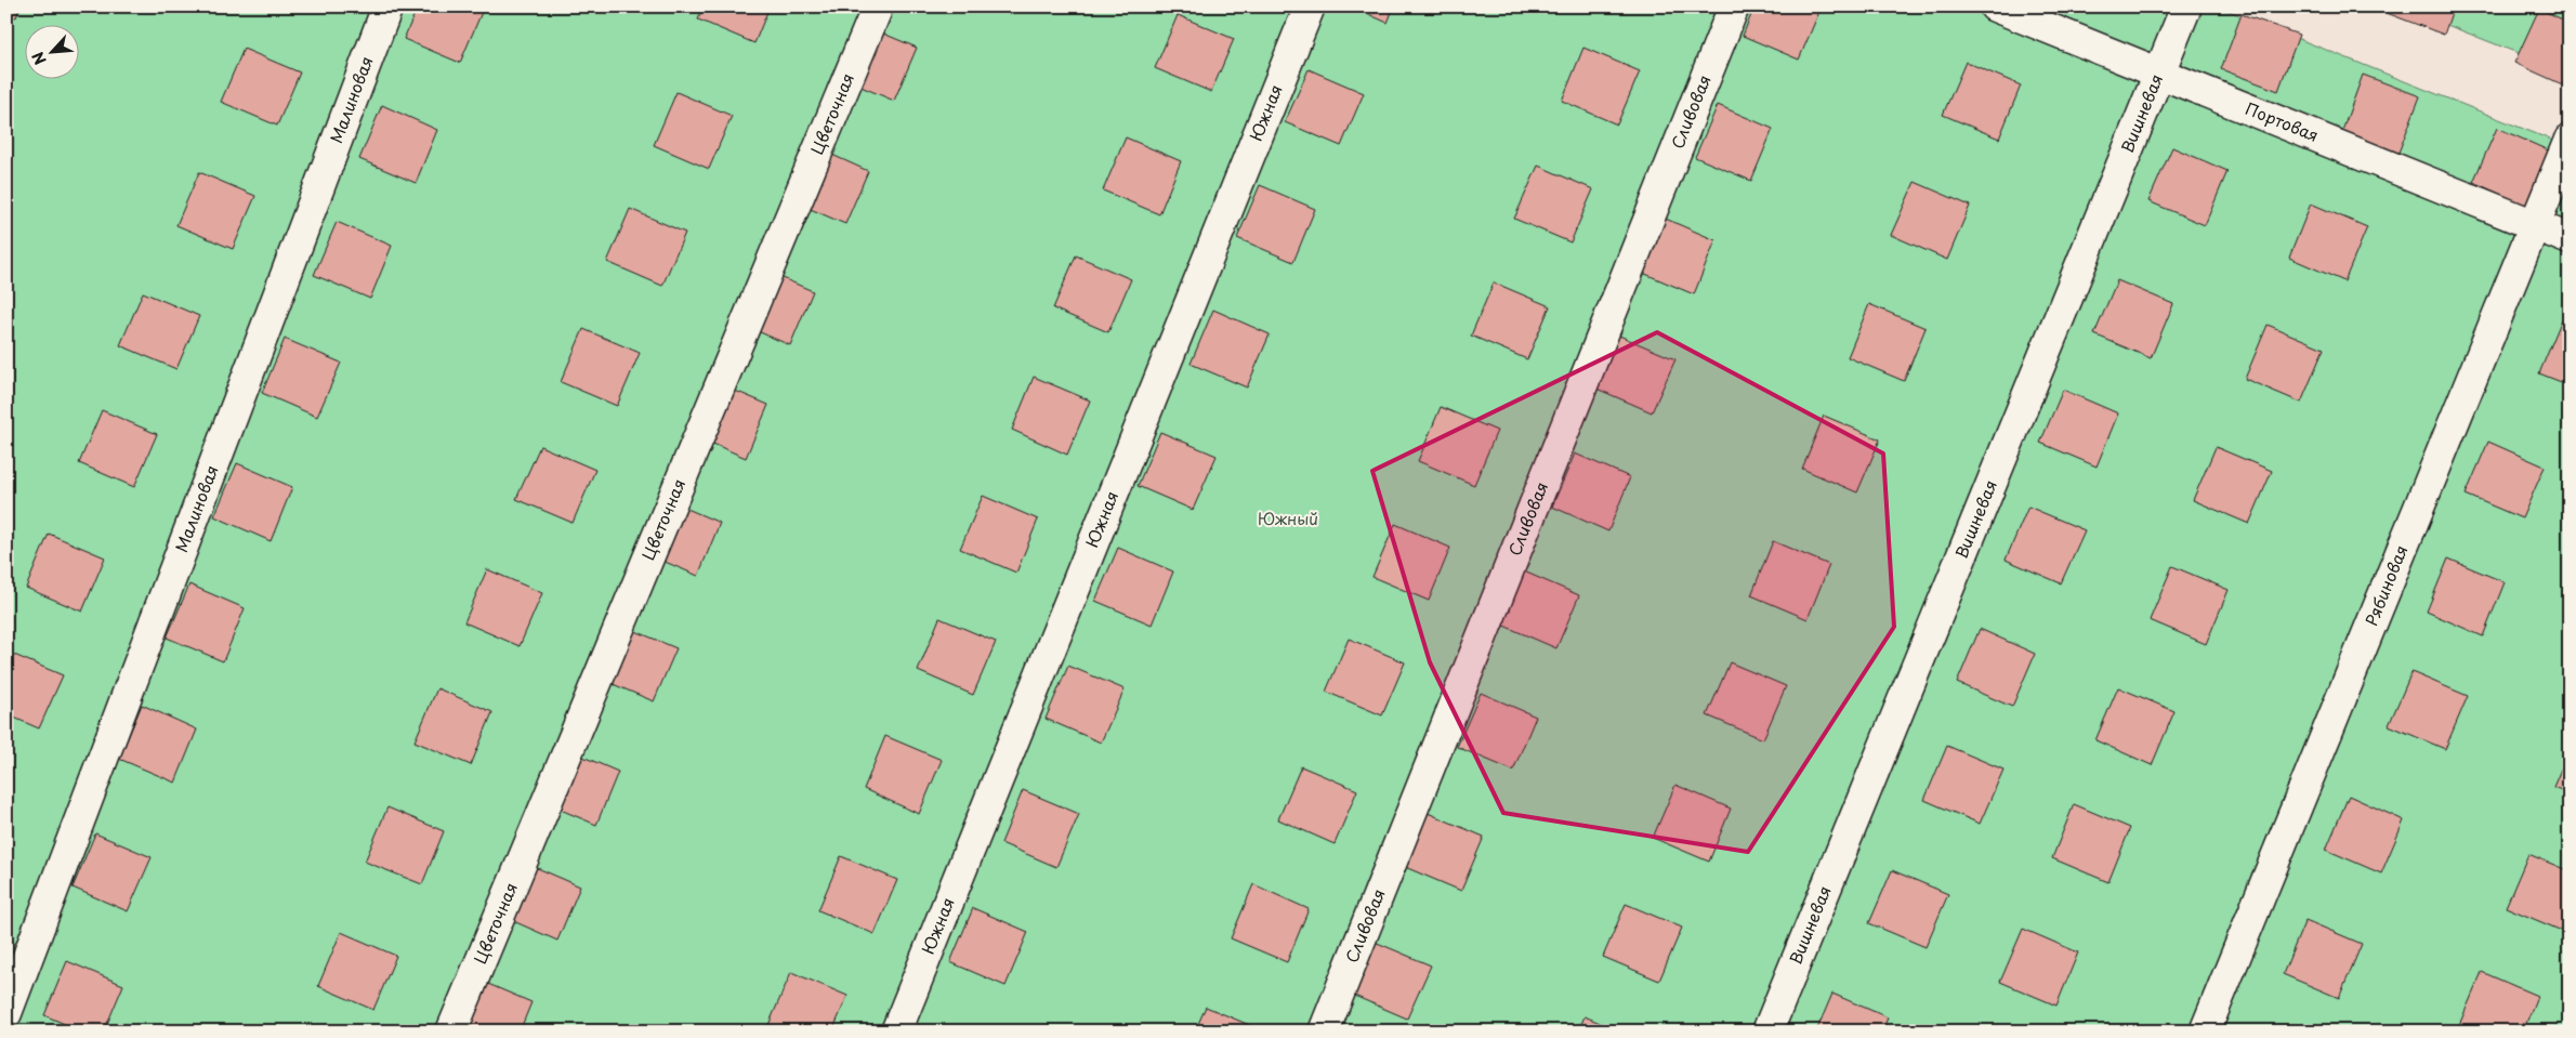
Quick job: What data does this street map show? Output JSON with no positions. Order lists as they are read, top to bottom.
{
  "streets": {
    "street": [
      "Малиновая",
      "Сливовая",
      "Южная",
      "Вишневая",
      "Цветочная",
      "Портовая",
      "Рябиновая"
    ]
  },
  "crossings": [
    ["Вишневая", "Портовая"],
    ["Портовая", "Рябиновая"]
  ],
  "parks": ["Южный"],
  "north": "bottom left"
}
